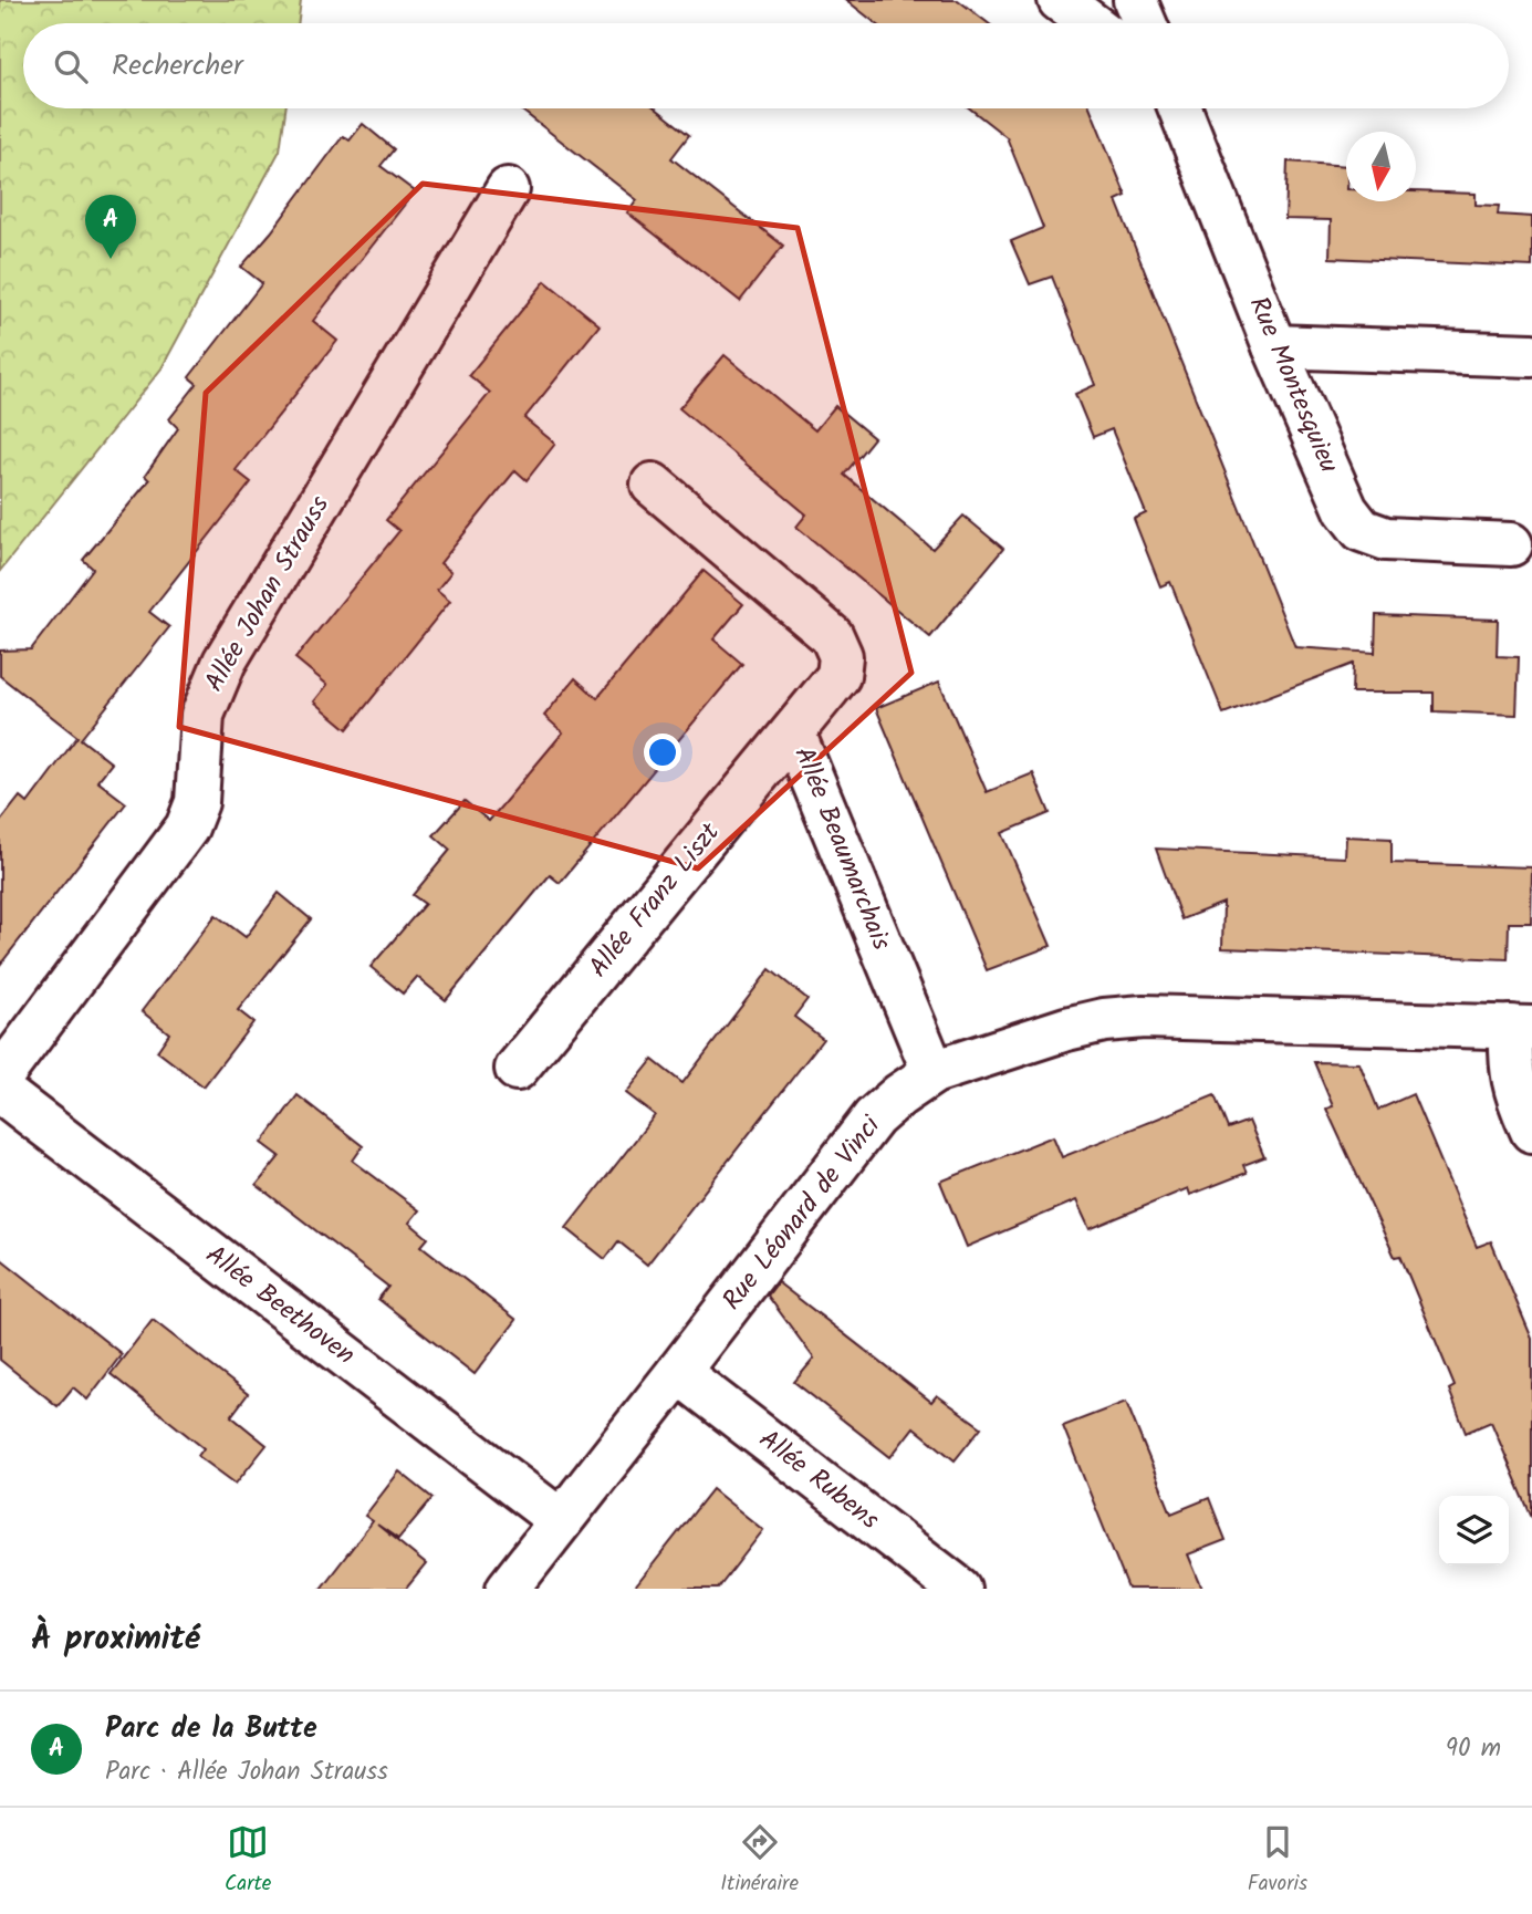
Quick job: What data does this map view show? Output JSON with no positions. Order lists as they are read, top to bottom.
{
  "streets": {
    "street": [
      "Rue Montesquieu",
      "Allée Johan Strauss",
      "Allée Beaumarchais",
      "Allée Franz Liszt",
      "Rue Léonard de Vinci",
      "Allée Beethoven",
      "Allée Rubens"
    ]
  },
  "crossings": [
    ["Allée Beaumarchais", "Allée Franz Liszt"],
    ["Allée Beaumarchais", "Rue Léonard de Vinci"],
    ["Rue Léonard de Vinci", "Allée Beethoven"],
    ["Rue Léonard de Vinci", "Allée Rubens"]
  ],
  "north": "bottom",
  "page": {
    "search": "Rechercher",
    "pins": "A",
    "heading": "À proximité",
    "list": [
      {
        "mark": "A",
        "name": "Parc de la Butte",
        "note": "Parc · Allée Johan Strauss",
        "value": "90 m"
      }
    ],
    "nav": ["Carte", "Itinéraire", "Favoris"]
  }
}
